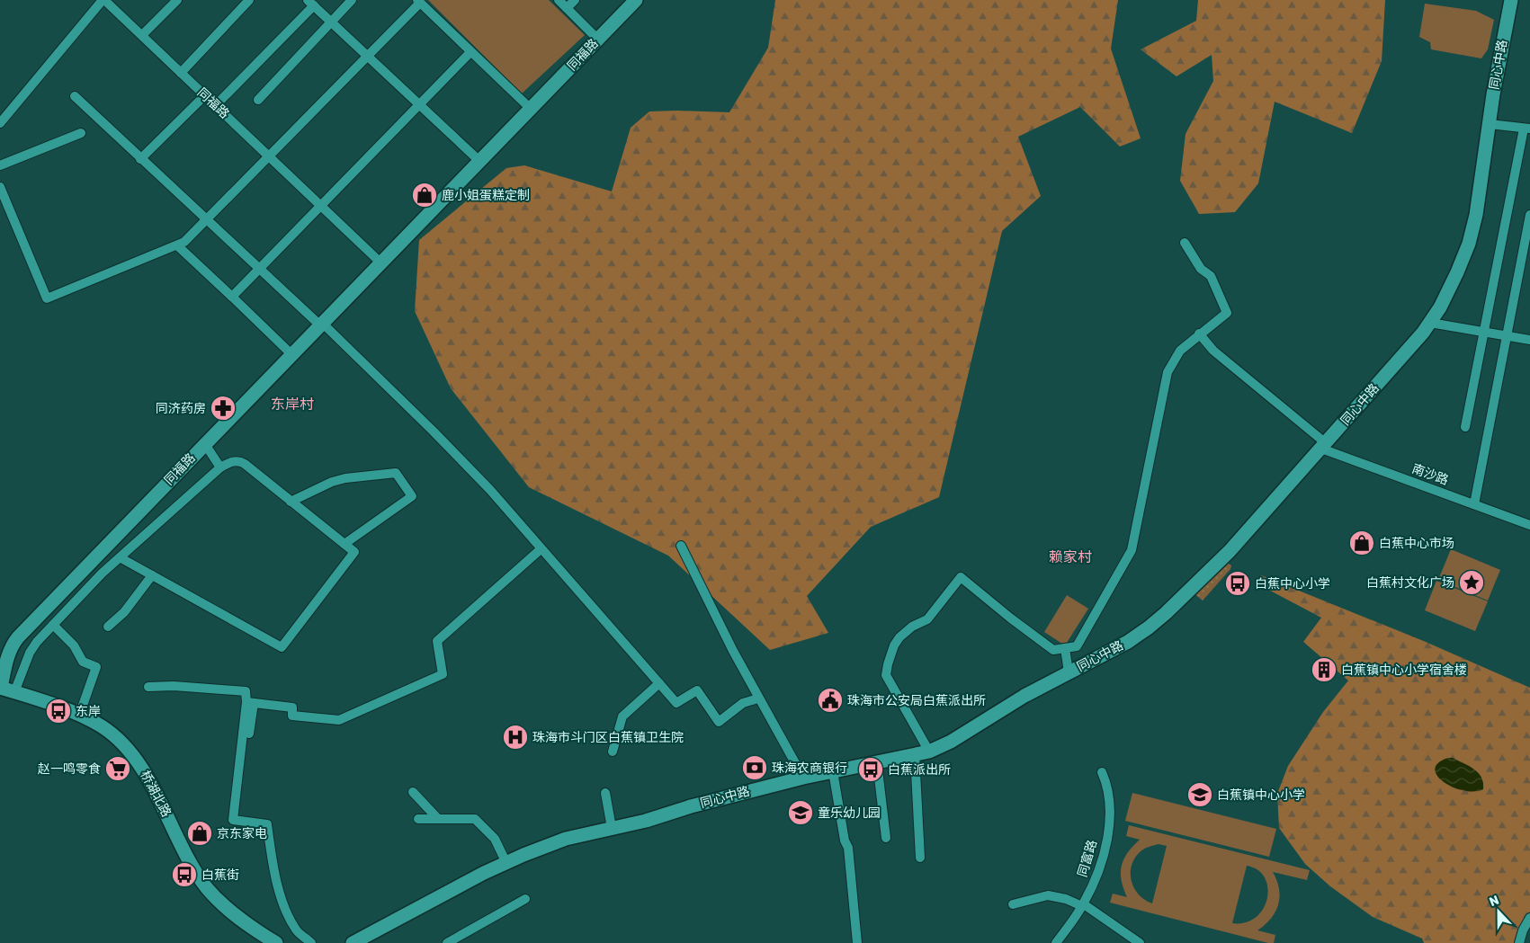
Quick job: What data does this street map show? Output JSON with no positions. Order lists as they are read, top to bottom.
{
  "streets": {
    "street": [
      "同福路",
      "同心中路",
      "南沙路",
      "桥湖北路",
      "同富路"
    ]
  },
  "crossings": [
    ["同福路", "桥湖北路"],
    ["同心中路", "南沙路"]
  ],
  "districts": ["东岸村", "赖家村"],
  "places": {
    "shop": ["鹿小姐蛋糕定制", "白蕉中心市场", "京东家电"],
    "pharmacy": ["同济药房"],
    "place": ["白蕉村文化广场"],
    "bus stop": [
      "白蕉中心小学",
      "东岸",
      "白蕉派出所",
      "白蕉街"
    ],
    "building": ["白蕉镇中心小学宿舍楼"],
    "public building": ["珠海市公安局白蕉派出所"],
    "hospital": ["珠海市斗门区白蕉镇卫生院"],
    "bank": ["珠海农商银行"],
    "supermarket": ["赵一鸣零食"],
    "school or university": ["白蕉镇中心小学", "童乐幼儿园"]
  },
  "north": "top"
}
